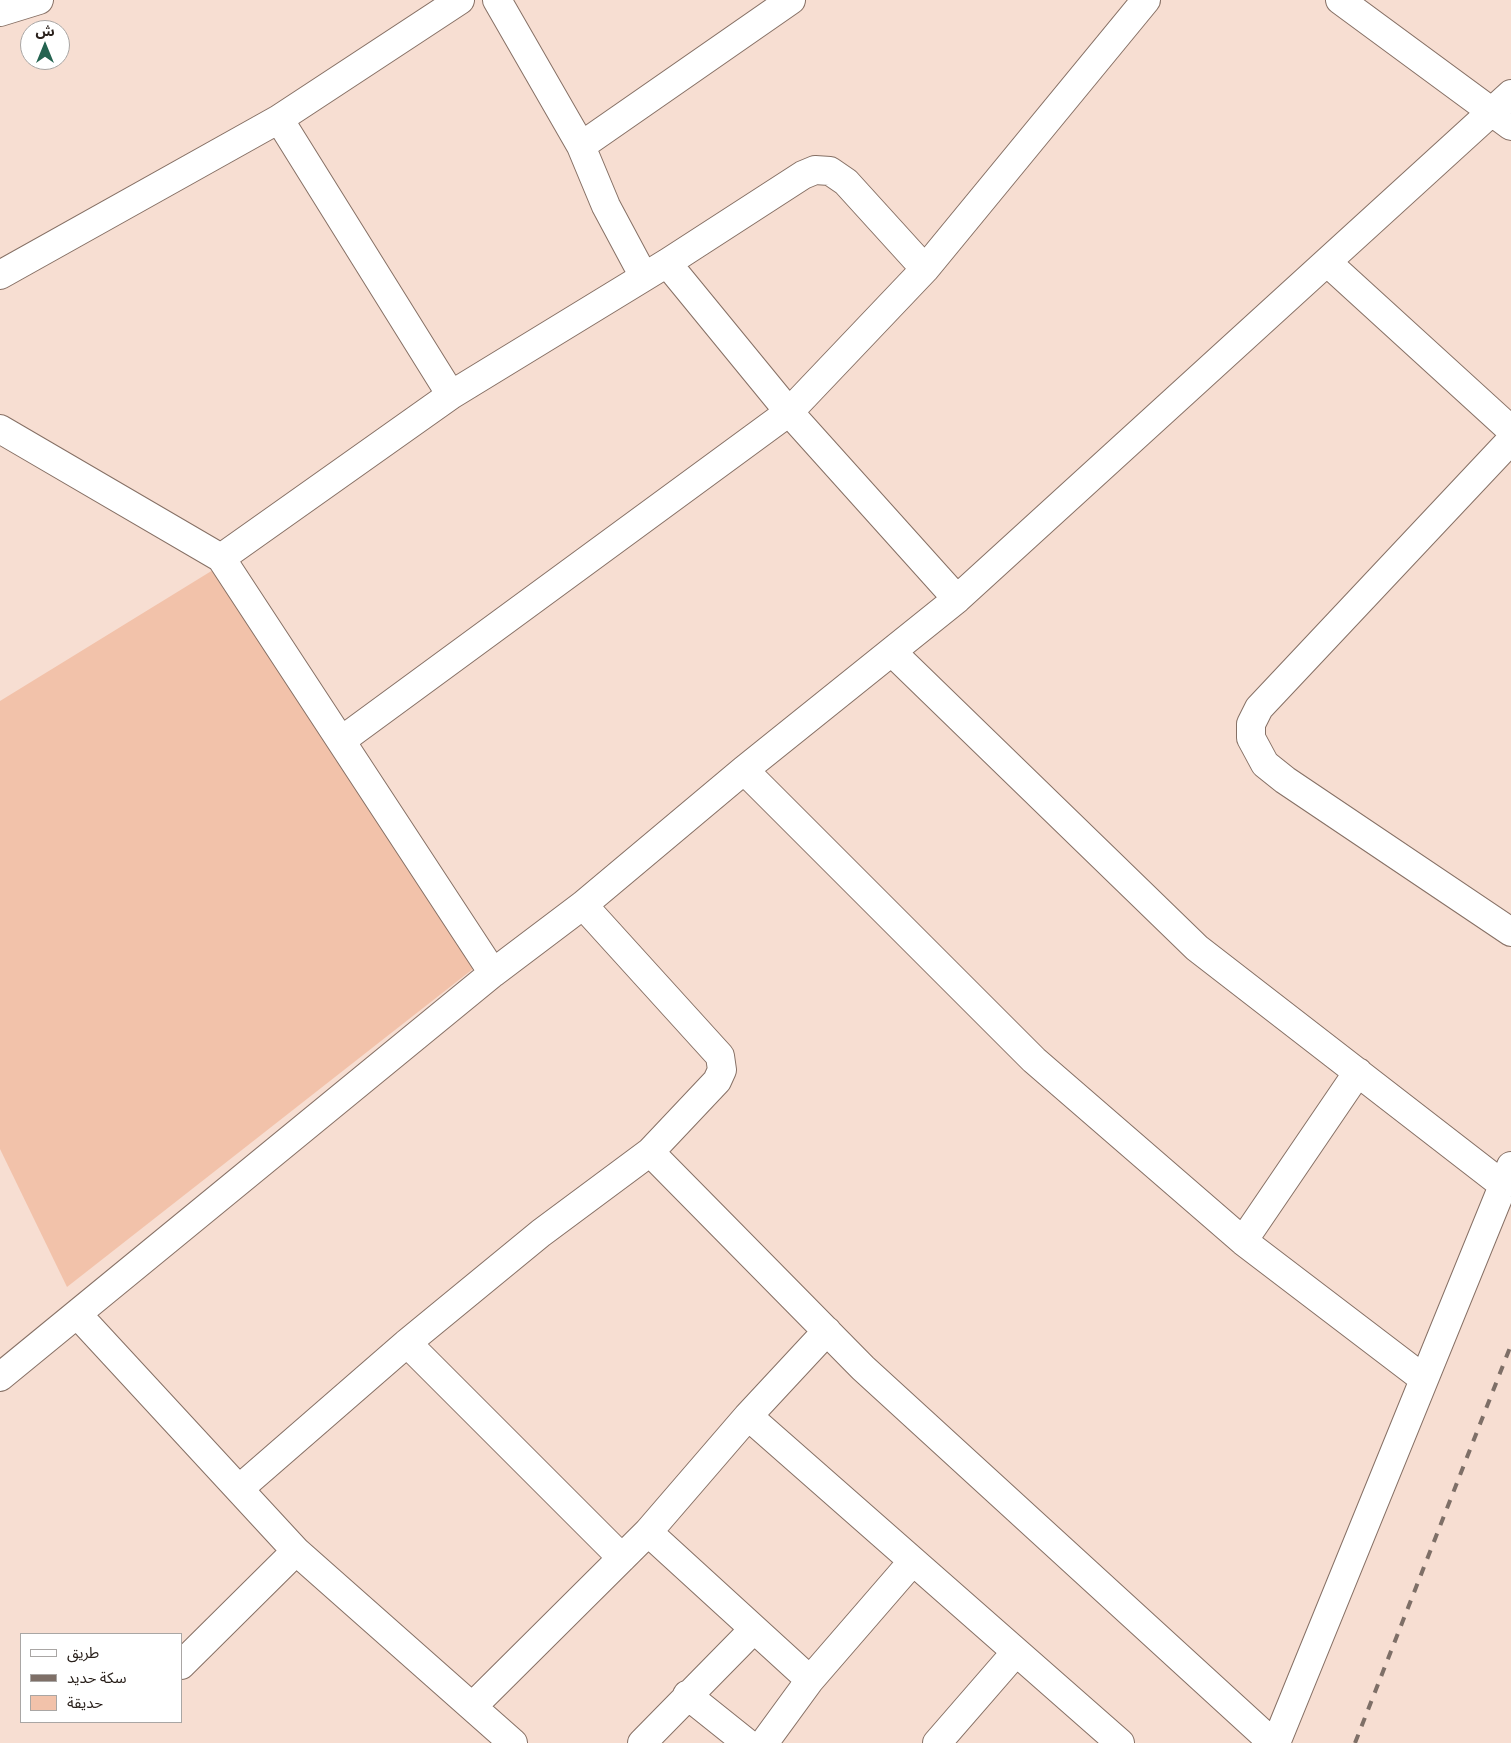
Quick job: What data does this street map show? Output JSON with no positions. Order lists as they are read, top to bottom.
{
  "legend": ["طريق", "سكة حديد", "حديقة"],
  "north": "top"
}
